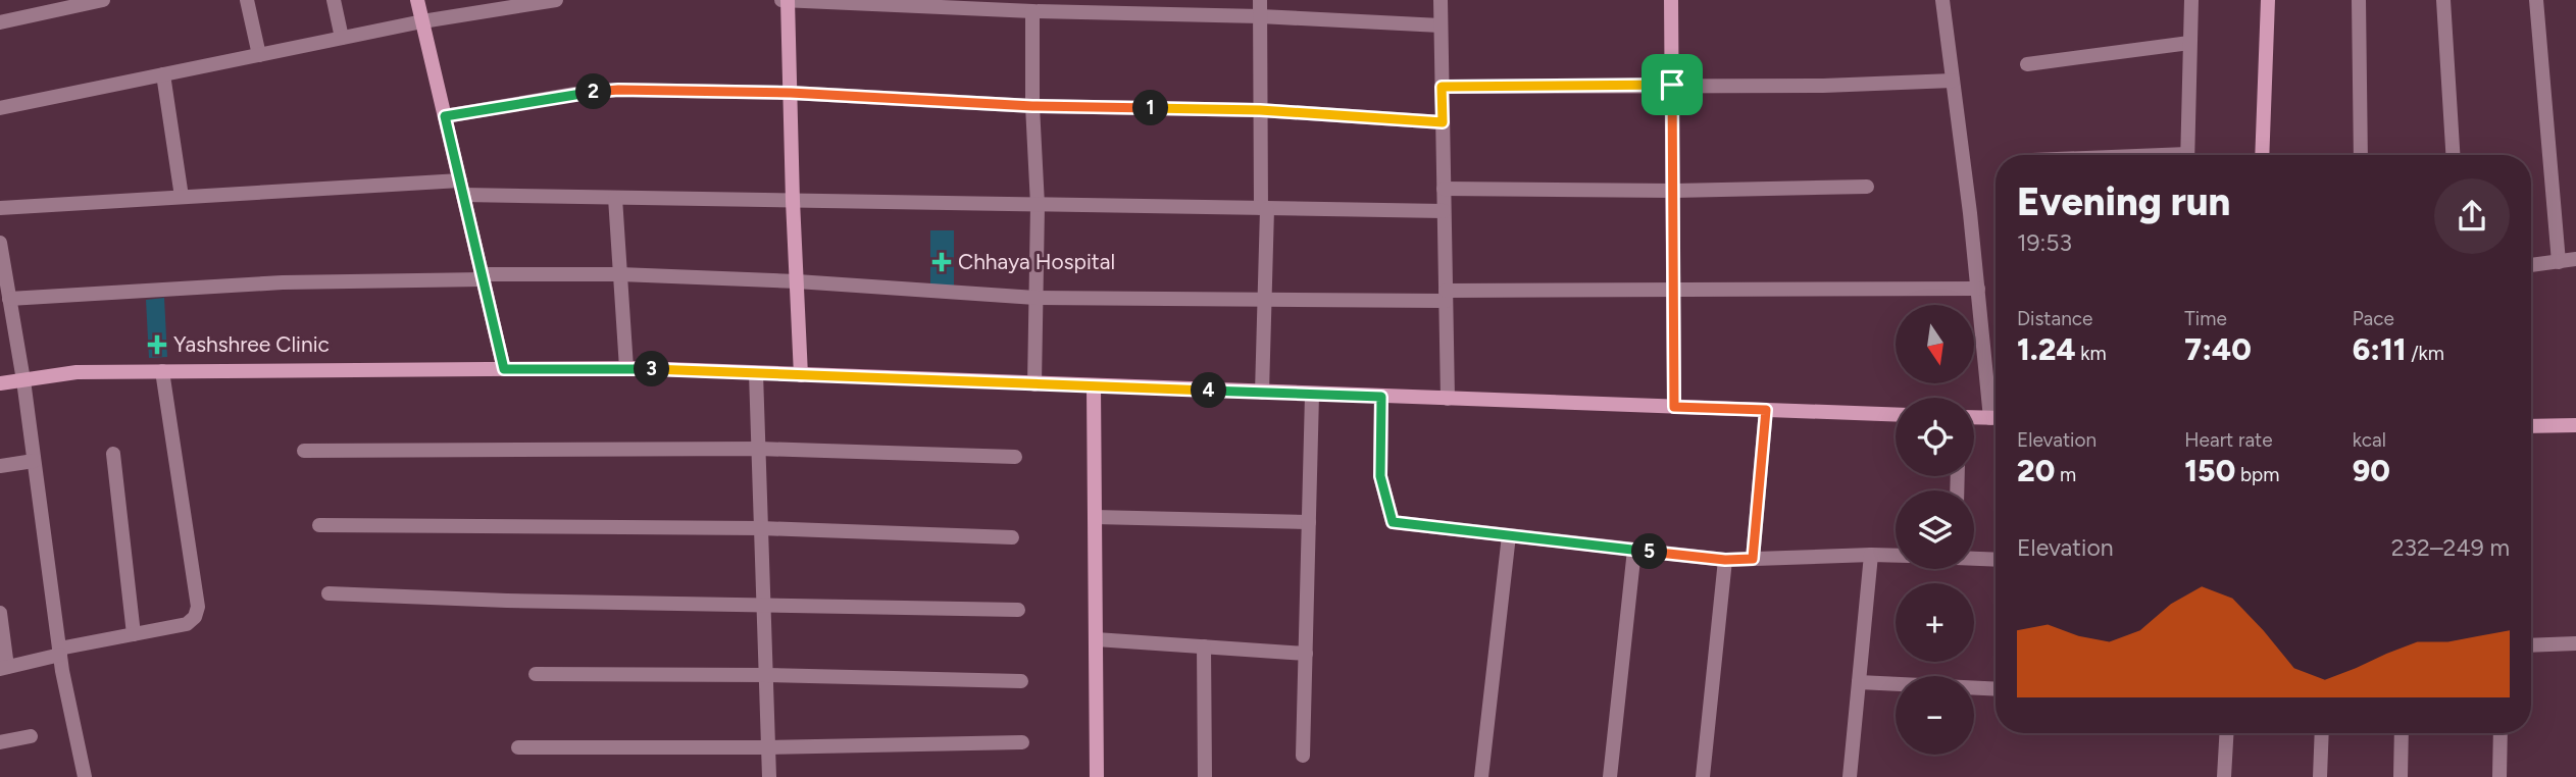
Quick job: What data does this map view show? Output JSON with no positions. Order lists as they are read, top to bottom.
{
  "places": {
    "health": ["Chhaya Hospital", "Yashshree Clinic"]
  },
  "north": "bottom",
  "page": {
    "pins": [
      "2",
      "1",
      "3",
      "4",
      "5"
    ],
    "heading": ["Evening run", "19:53"],
    "stats": [
      ["Distance", "1.24 km"],
      ["Time", "7:40"],
      ["Pace", "6:11 /km"],
      ["Elevation", "20 m"],
      ["Heart rate", "150 bpm"],
      ["kcal", "90"]
    ],
    "map_buttons": ["+", "−"],
    "chart": ["Elevation", "232–249 m"]
  }
}
